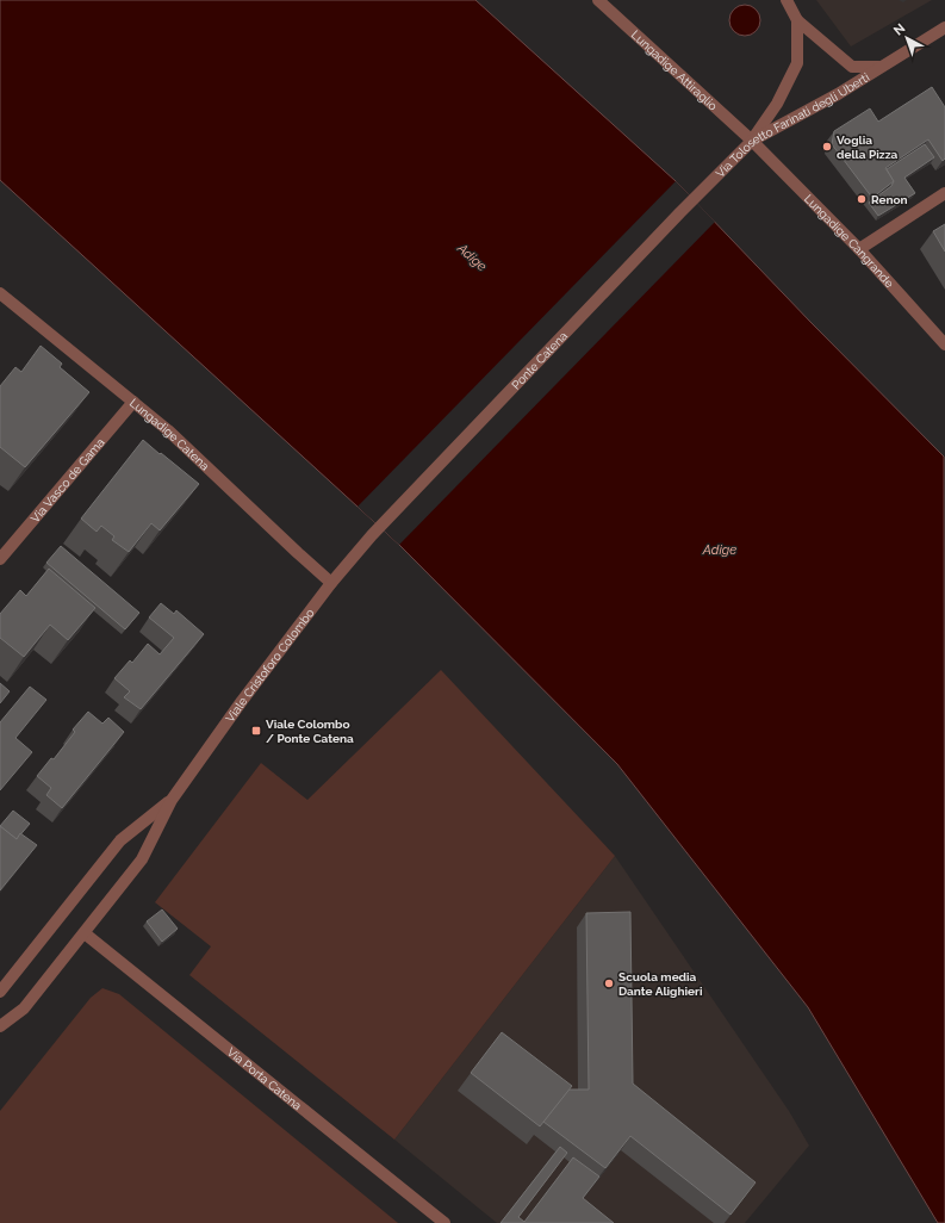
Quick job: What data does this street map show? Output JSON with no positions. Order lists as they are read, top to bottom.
{
  "streets": {
    "street": [
      "Lungadige Attiraglio",
      "Via Tolosetto Farinati degli Uberti",
      "Lungadige Cangrande",
      "Ponte Catena",
      "Lungadige Catena",
      "Via Vasco de Gama",
      "Viale Cristoforo Colombo",
      "Via Porta Catena"
    ]
  },
  "crossings": [
    ["Lungadige Attiraglio", "Via Tolosetto Farinati degli Uberti"],
    ["Lungadige Attiraglio", "Lungadige Cangrande"],
    ["Via Tolosetto Farinati degli Uberti", "Lungadige Cangrande"],
    ["Via Tolosetto Farinati degli Uberti", "Ponte Catena"],
    ["Ponte Catena", "Viale Cristoforo Colombo"],
    ["Lungadige Catena", "Via Vasco de Gama"],
    ["Lungadige Catena", "Viale Cristoforo Colombo"],
    ["Viale Cristoforo Colombo", "Via Porta Catena"]
  ],
  "water": ["Adige"],
  "places": {
    "other": ["Voglia della Pizza", "Renon", "Scuola media Dante Alighieri"],
    "transit": ["Viale Colombo / Ponte Catena"]
  },
  "north": "top left"
}
